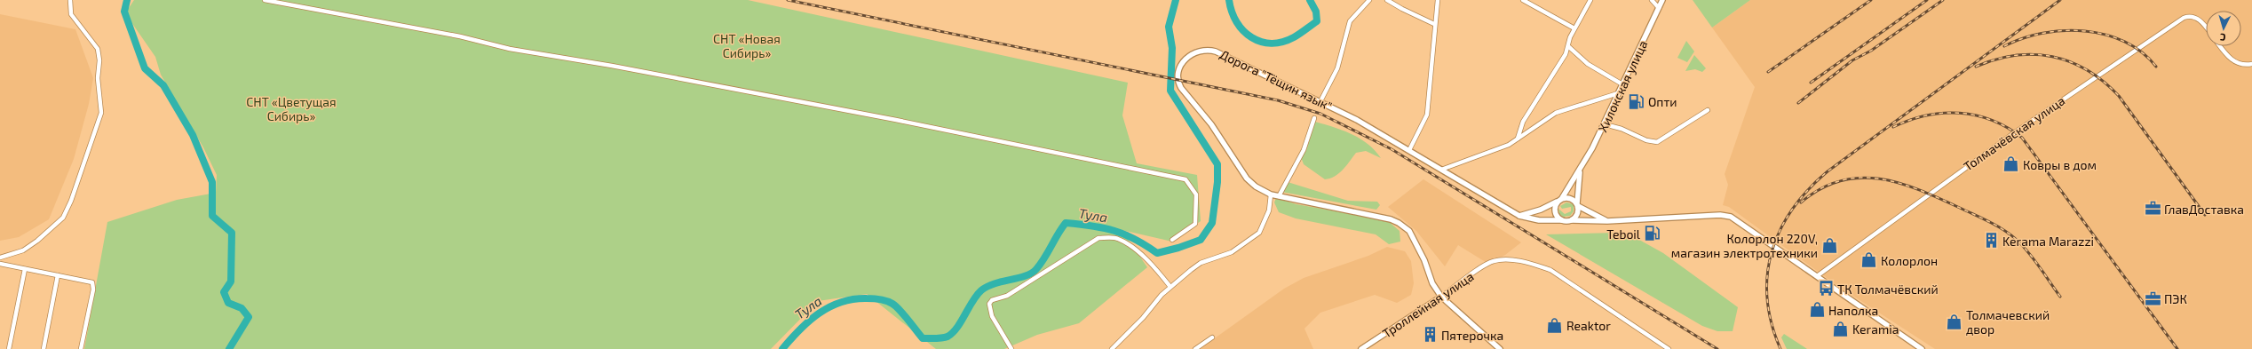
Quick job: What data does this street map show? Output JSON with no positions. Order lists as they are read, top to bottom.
{
  "streets": {
    "main road": ["Дорога \"Тёщин язык\"", "Хилокская улица", "Троллейная улица"],
    "street": ["Толмачёвская улица"]
  },
  "crossings": [
    ["Дорога \"Тёщин язык\"", "Хилокская улица"],
    ["Дорога \"Тёщин язык\"", "Троллейная улица"]
  ],
  "water": ["Тула"],
  "parks": ["СНТ «Новая Сибирь»", "СНТ «Цветущая Сибирь»"],
  "places": {
    "fuel station": ["Опти", "Teboil"],
    "shop": [
      "Ковры в дом",
      "Колорлон 220V, магазин электротехники",
      "Колорлон",
      "Наполка",
      "Толмачевский двор",
      "Reaktor",
      "Keramia"
    ],
    "office": ["ГлавДоставка", "ПЭК"],
    "building": ["Kerama Marazzi", "Пятерочка"],
    "bus stop": ["ТК Толмачёвский"]
  },
  "north": "bottom"
}
